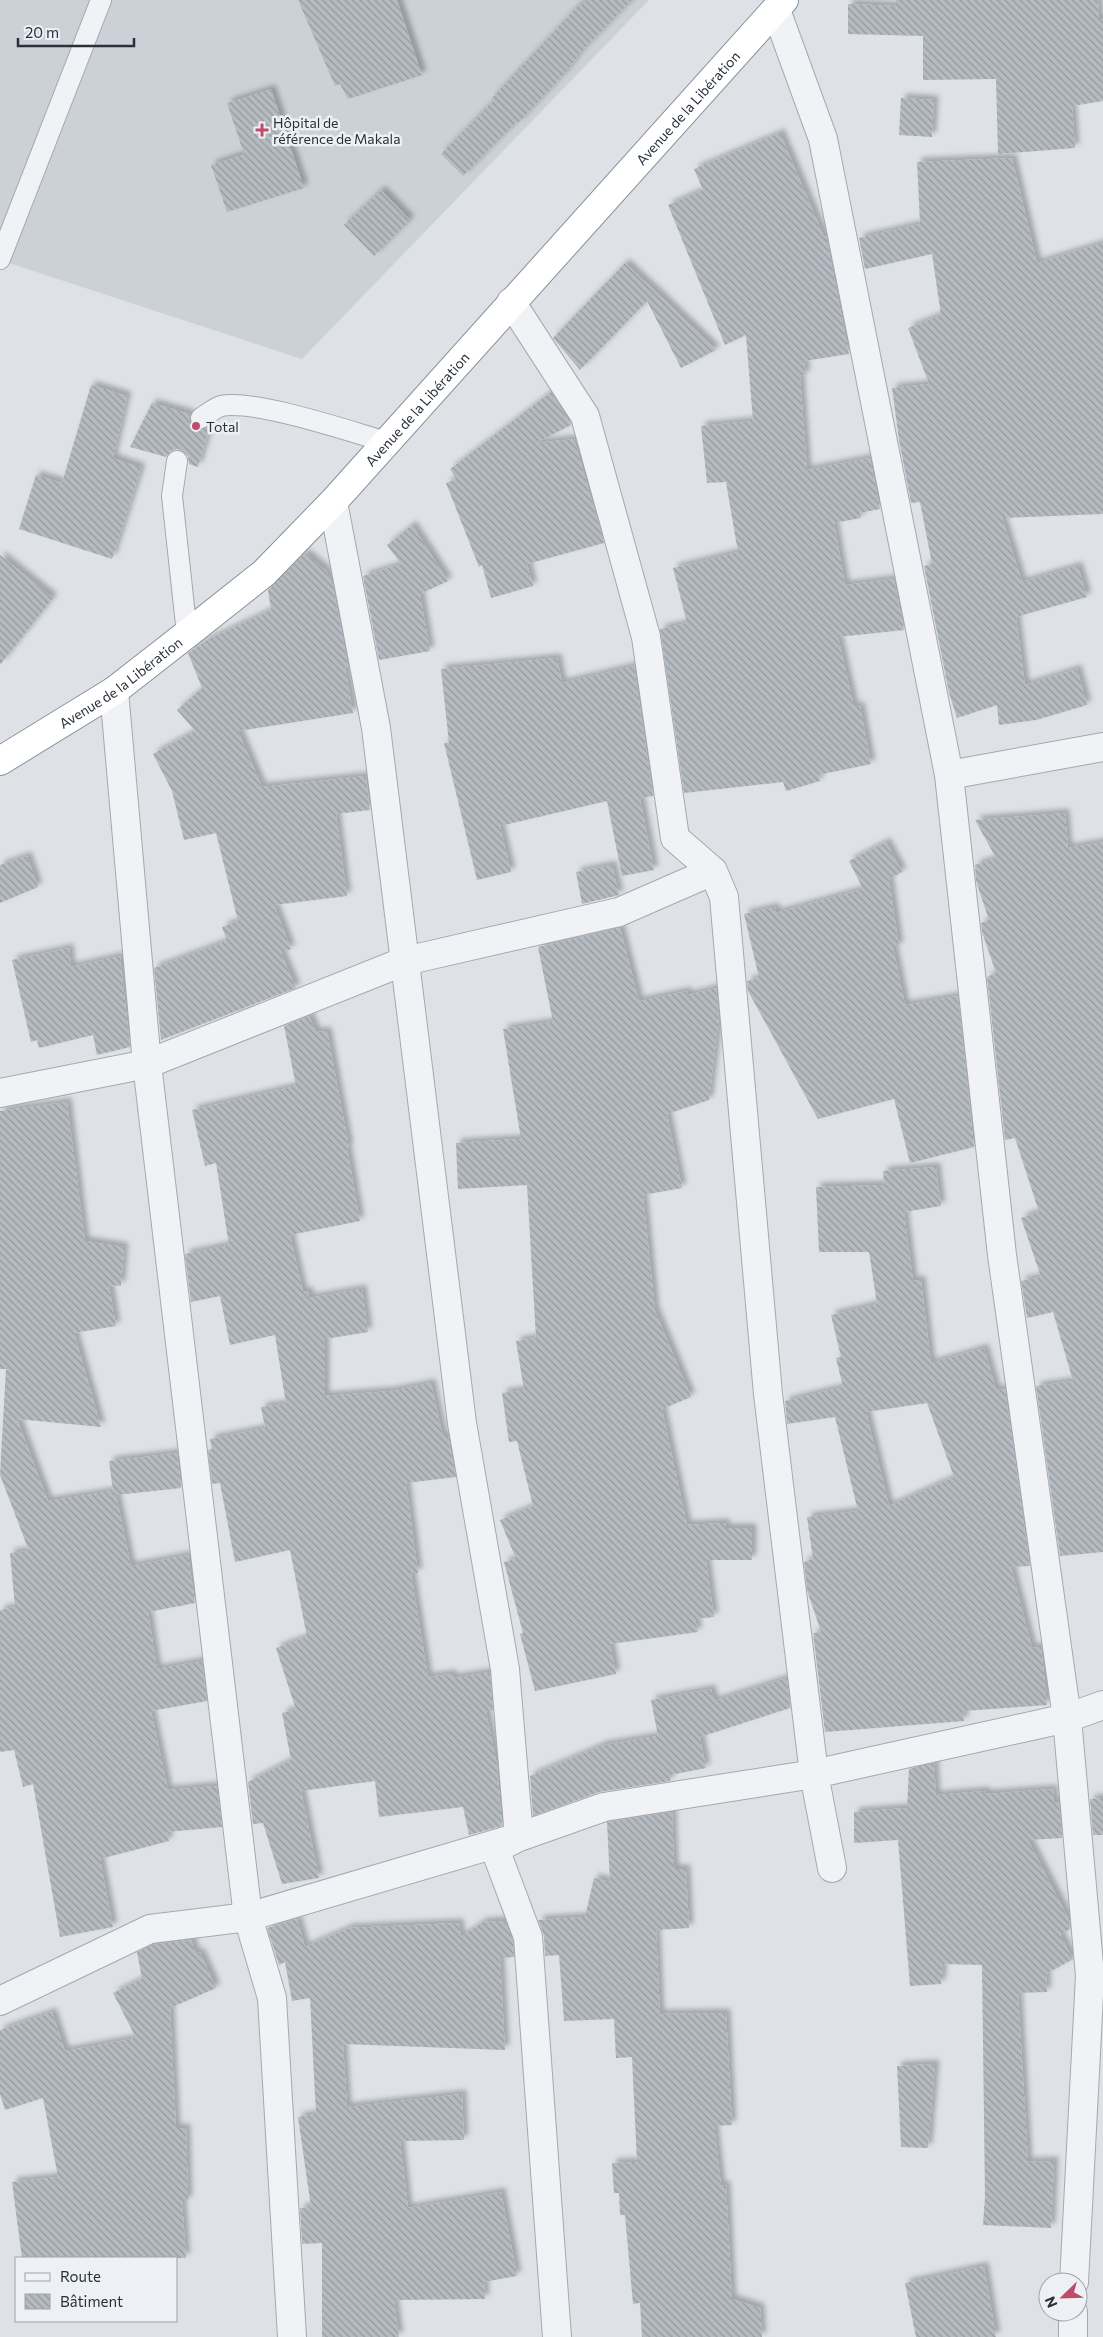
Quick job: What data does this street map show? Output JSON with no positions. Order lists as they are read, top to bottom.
{
  "streets": {
    "highway": ["Avenue de la Libération"]
  },
  "places": {
    "health": ["Hôpital de référence de Makala"],
    "other": ["Total"]
  },
  "legend": ["Route", "Bâtiment"],
  "scale_bar": "20 m",
  "north": "bottom left"
}
